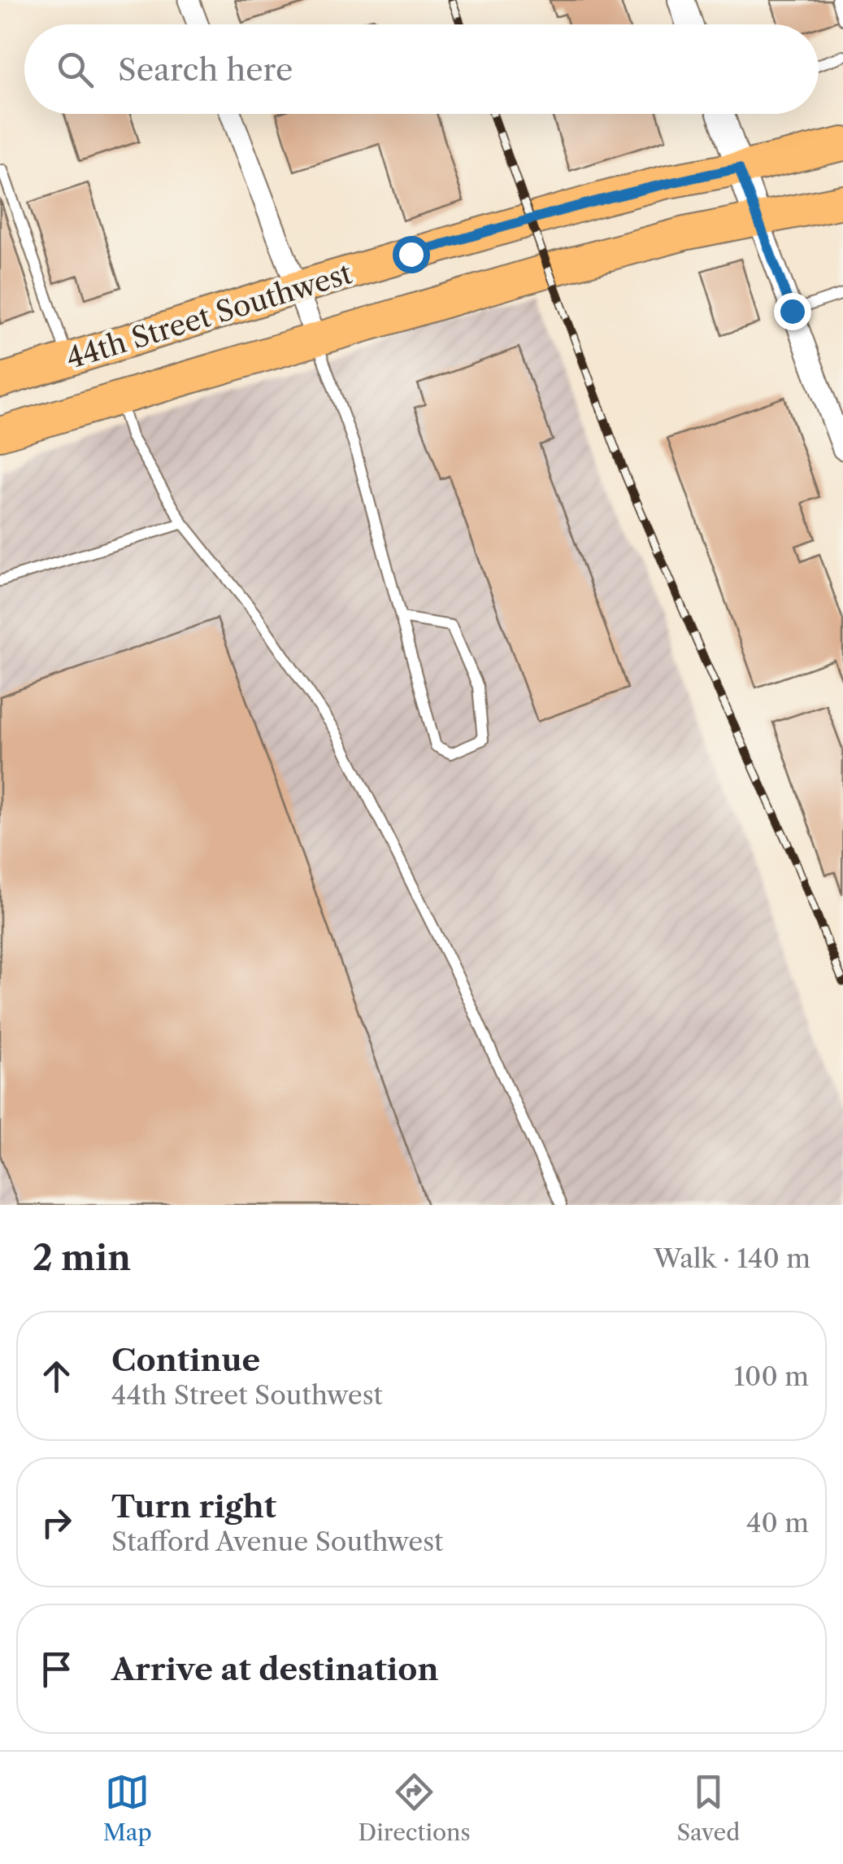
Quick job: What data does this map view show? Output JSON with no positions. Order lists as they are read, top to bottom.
{
  "streets": {
    "main road": ["44th Street Southwest"]
  },
  "page": {
    "search": "Search here",
    "heading": ["2 min", "Walk · 140 m"],
    "list": [
      ["Continue", "44th Street Southwest", "100 m"],
      ["Turn right", "Stafford Avenue Southwest", "40 m"],
      "Arrive at destination"
    ],
    "nav": ["Map", "Directions", "Saved"]
  }
}
